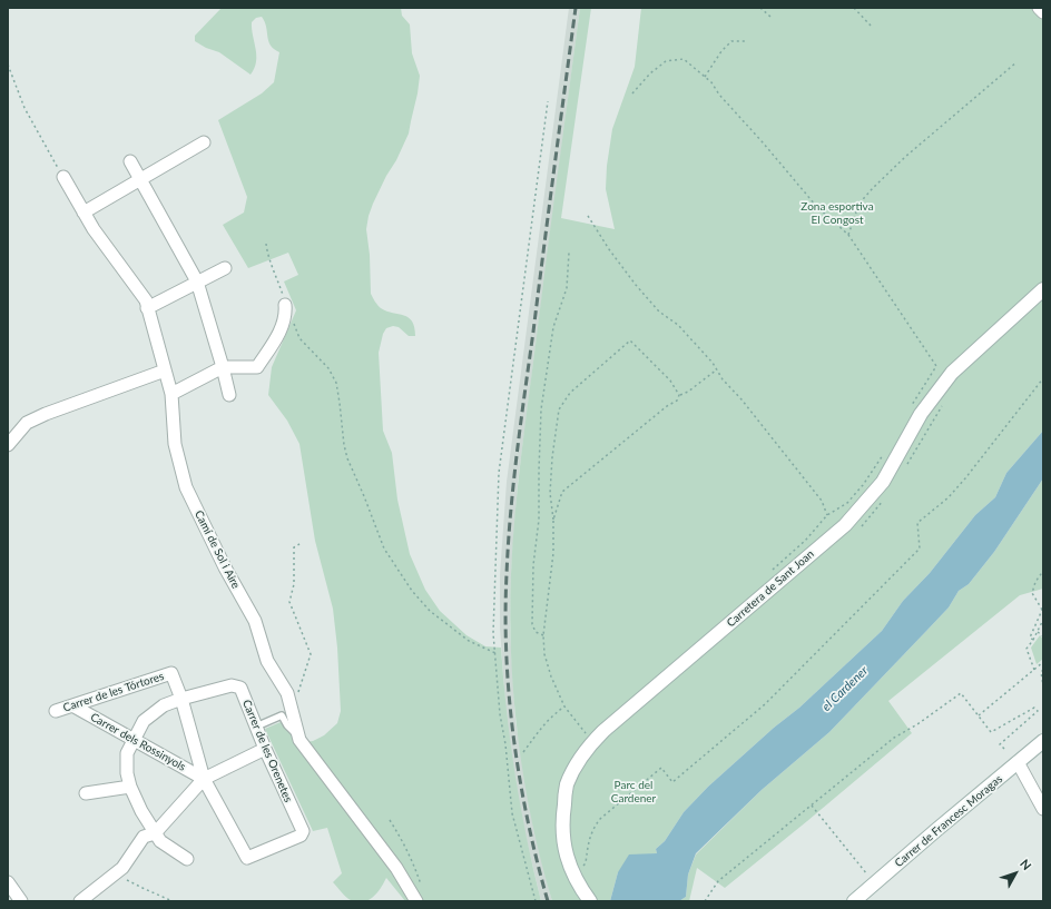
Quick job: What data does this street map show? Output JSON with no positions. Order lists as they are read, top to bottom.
{
  "streets": {
    "street": [
      "Camí de Sol i Aire",
      "Carretera de Sant Joan",
      "Carrer de les Tórtores",
      "Carrer dels Rossinyols",
      "Carrer de les Orenetes",
      "Carrer de Francesc Moragas"
    ]
  },
  "crossings": [
    ["Carrer de les Tórtores", "Carrer dels Rossinyols"],
    ["Carrer de les Tórtores", "Carrer de les Orenetes"],
    ["Carrer dels Rossinyols", "Carrer de les Orenetes"]
  ],
  "water": ["el Cardener"],
  "parks": ["Zona esportiva El Congost", "Parc del Cardener"],
  "north": "top right"
}
